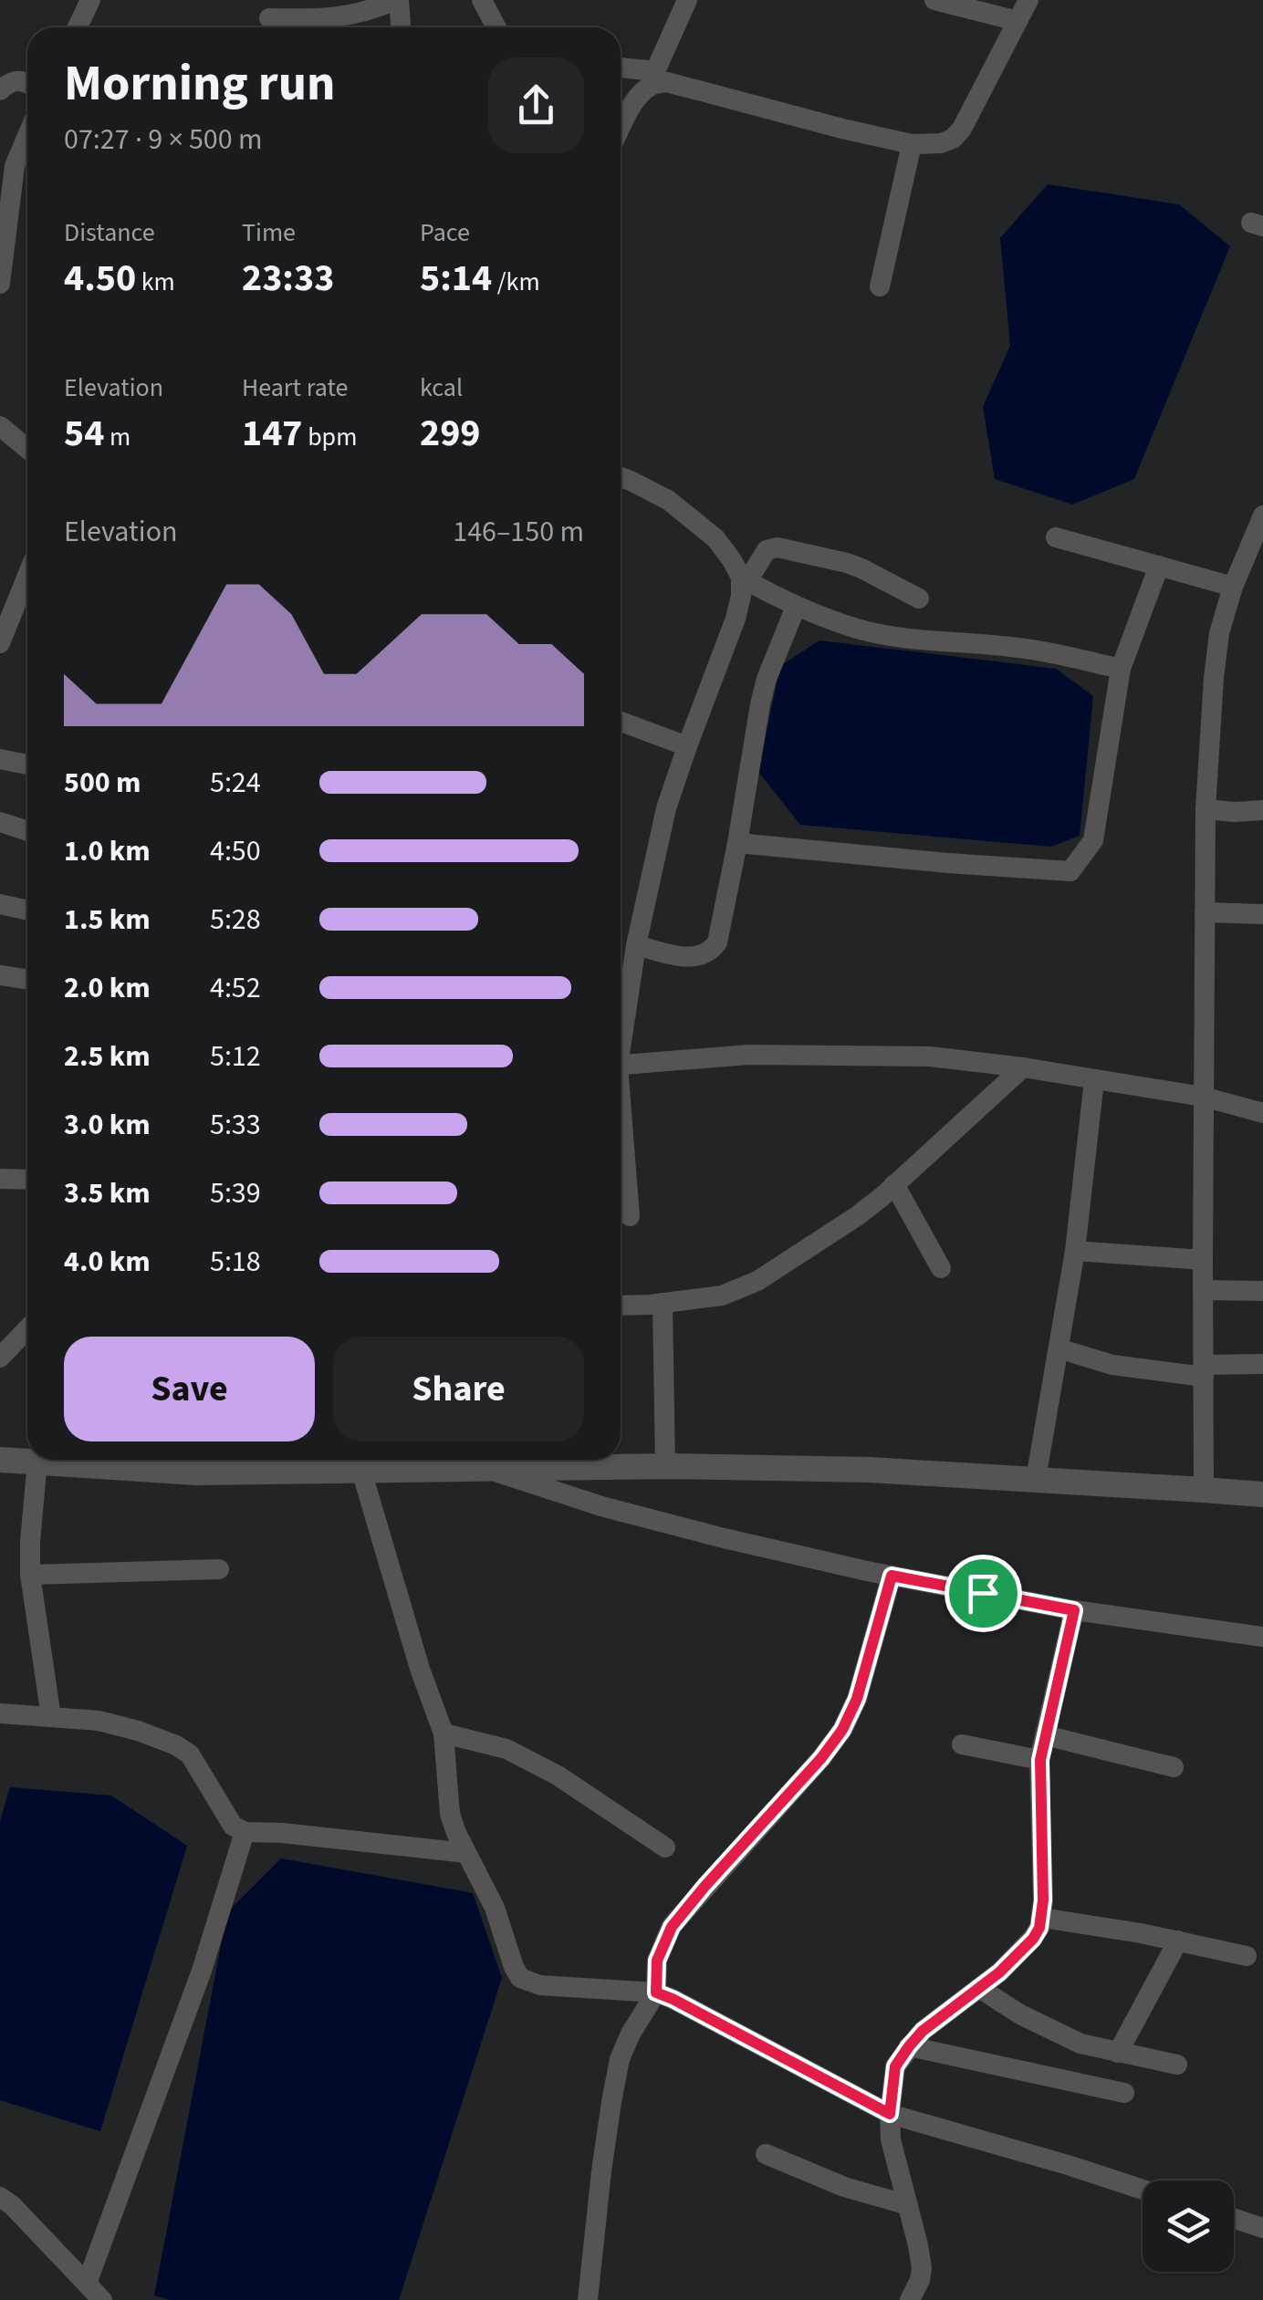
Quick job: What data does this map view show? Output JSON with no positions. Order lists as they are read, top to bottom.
{
  "page": {
    "heading": ["Morning run", "07:27 · 9 × 500 m"],
    "stats": [
      ["Distance", "4.50 km"],
      ["Time", "23:33"],
      ["Pace", "5:14 /km"],
      ["Elevation", "54 m"],
      ["Heart rate", "147 bpm"],
      ["kcal", "299"]
    ],
    "chart": ["Elevation", "146–150 m"],
    "list": [
      {
        "name": "500 m",
        "note": "5:24"
      },
      {
        "name": "1.0 km",
        "note": "4:50"
      },
      {
        "name": "1.5 km",
        "note": "5:28"
      },
      {
        "name": "2.0 km",
        "note": "4:52"
      },
      {
        "name": "2.5 km",
        "note": "5:12"
      },
      {
        "name": "3.0 km",
        "note": "5:33"
      },
      {
        "name": "3.5 km",
        "note": "5:39"
      },
      {
        "name": "4.0 km",
        "note": "5:18"
      }
    ],
    "buttons": ["Save", "Share"]
  }
}
